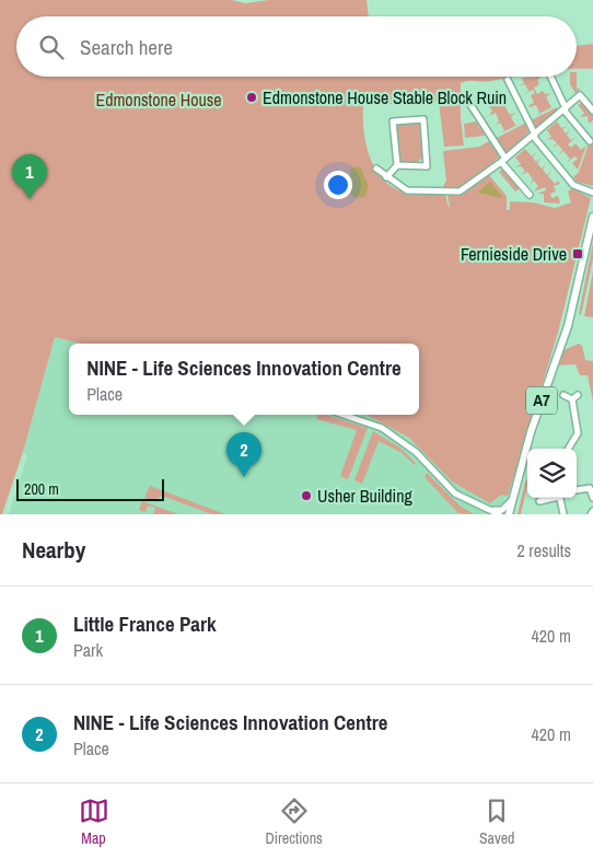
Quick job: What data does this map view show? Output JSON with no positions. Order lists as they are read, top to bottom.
{
  "streets": {
    "main road": ["A7"]
  },
  "parks": ["Edmonstone House"],
  "places": {
    "other": ["Edmonstone House Stable Block Ruin", "Usher Building"],
    "transit": ["Fernieside Drive"]
  },
  "scale_bar": "200 m",
  "page": {
    "search": "Search here",
    "pins": ["1", "2"],
    "popup": ["NINE - Life Sciences Innovation Centre", "Place"],
    "scale": "200 m",
    "heading": ["Nearby", "2 results"],
    "list": [
      {
        "mark": "1",
        "name": "Little France Park",
        "note": "Park",
        "value": "420 m"
      },
      {
        "mark": "2",
        "name": "NINE - Life Sciences Innovation Centre",
        "note": "Place",
        "value": "420 m"
      }
    ],
    "nav": ["Map", "Directions", "Saved"]
  }
}
